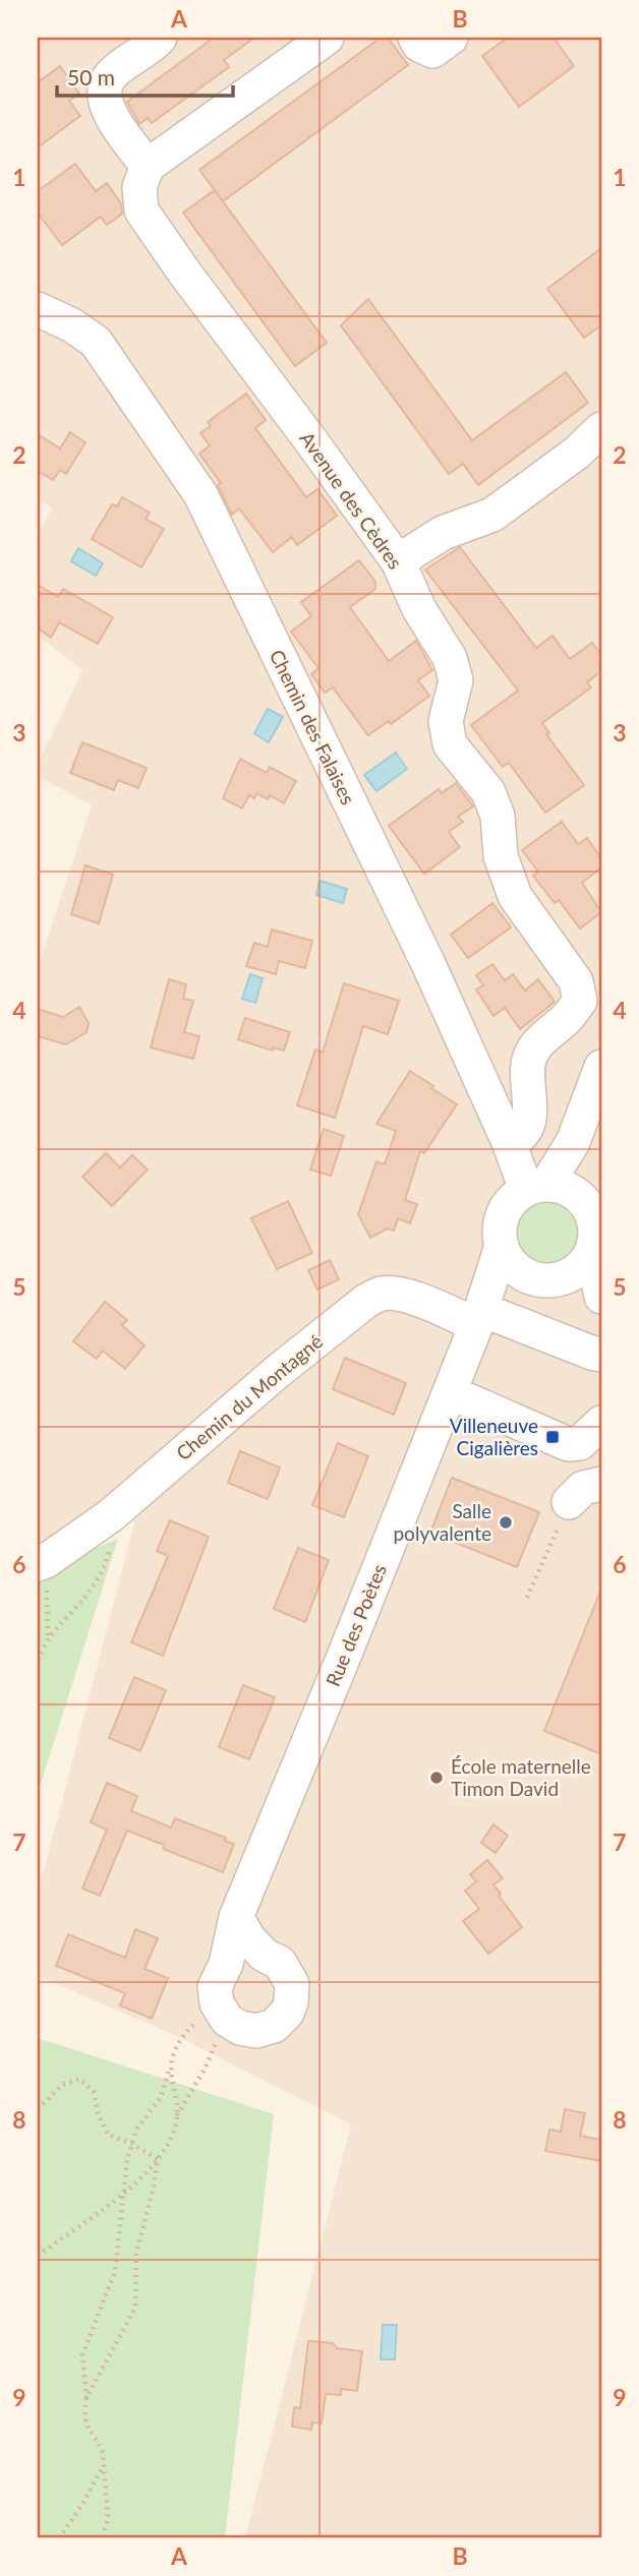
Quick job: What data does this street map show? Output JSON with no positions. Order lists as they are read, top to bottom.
{
  "streets": {
    "street": [
      "Avenue des Cèdres",
      "Chemin des Falaises",
      "Chemin du Montagné",
      "Rue des Poètes"
    ]
  },
  "crossings": [
    ["Avenue des Cèdres", "Chemin des Falaises"],
    ["Chemin des Falaises", "Rue des Poètes"],
    ["Chemin du Montagné", "Rue des Poètes"]
  ],
  "places": {
    "transit": ["Villeneuve Cigalières"],
    "other": ["Salle polyvalente", "École maternelle Timon David"]
  },
  "scale_bar": "50 m",
  "grid": {
    "columns": ["A", "B"],
    "rows": [
      "1",
      "2",
      "3",
      "4",
      "5",
      "6",
      "7",
      "8",
      "9"
    ]
  }
}
